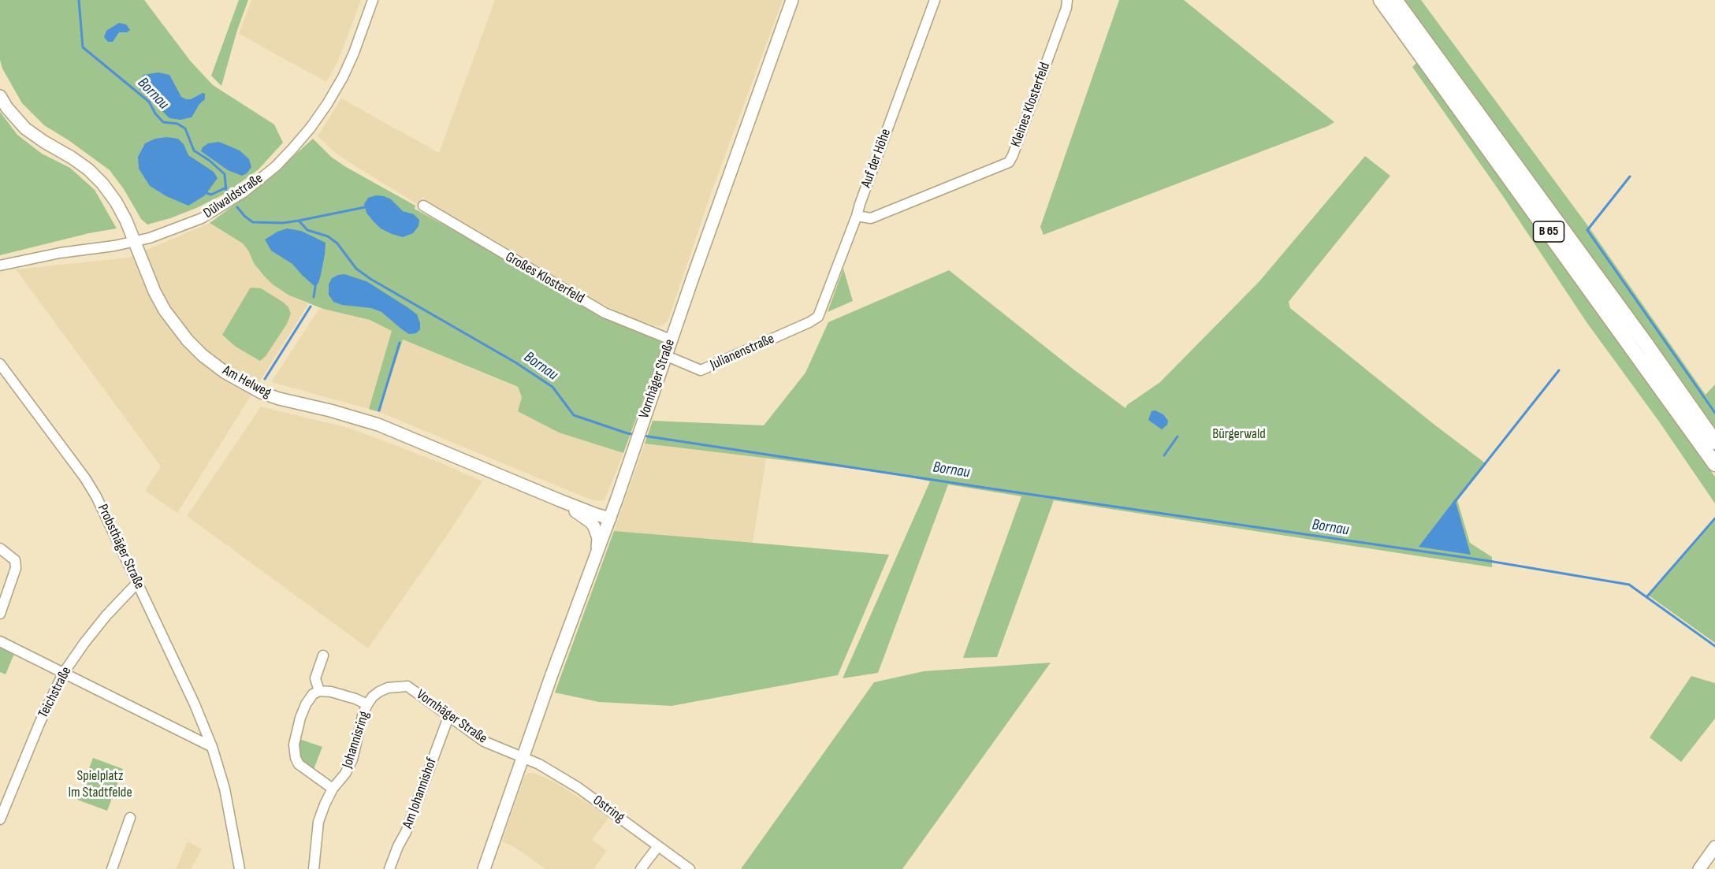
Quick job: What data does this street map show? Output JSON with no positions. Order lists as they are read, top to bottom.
{
  "streets": {
    "highway": ["B 65"],
    "main road": ["Vornhäger Straße", "Am Helweg"],
    "street": [
      "Kleines Klosterfeld",
      "Auf der Höhe",
      "Dülwaldstraße",
      "Großes Klosterfeld",
      "Julianenstraße",
      "Probsthäger Straße",
      "Teichstraße",
      "Johannisring",
      "Am Johannishof",
      "Ostring"
    ]
  },
  "crossings": [
    ["Kleines Klosterfeld", "Auf der Höhe"],
    ["Auf der Höhe", "Julianenstraße"],
    ["Dülwaldstraße", "Am Helweg"],
    ["Großes Klosterfeld", "Vornhäger Straße"],
    ["Julianenstraße", "Vornhäger Straße"],
    ["Vornhäger Straße", "Am Helweg"],
    ["Vornhäger Straße", "Johannisring"],
    ["Vornhäger Straße", "Am Johannishof"],
    ["Vornhäger Straße", "Ostring"],
    ["Probsthäger Straße", "Teichstraße"]
  ],
  "water": ["Bornau"],
  "parks": ["Bürgerwald", "Spielplatz Im Stadtfelde"]
}
